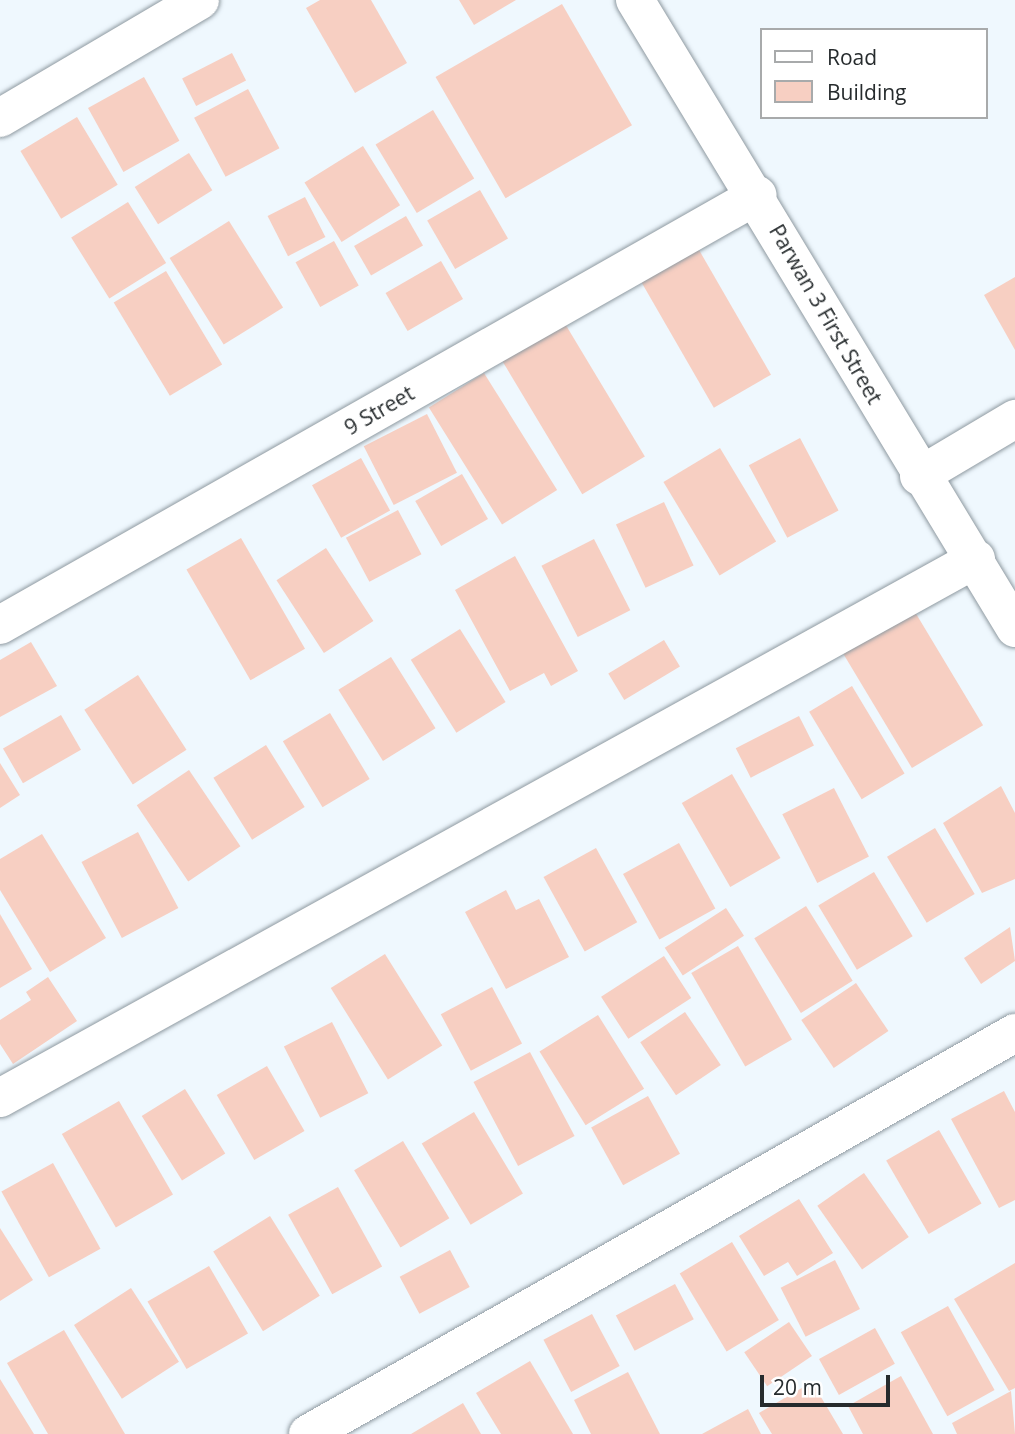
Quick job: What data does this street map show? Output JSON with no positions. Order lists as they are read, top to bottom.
{
  "streets": {
    "street": ["Parwan 3 First Street", "9 Street"]
  },
  "crossings": [
    ["Parwan 3 First Street", "9 Street"]
  ],
  "legend": ["Road", "Building"],
  "scale_bar": "20 m"
}
